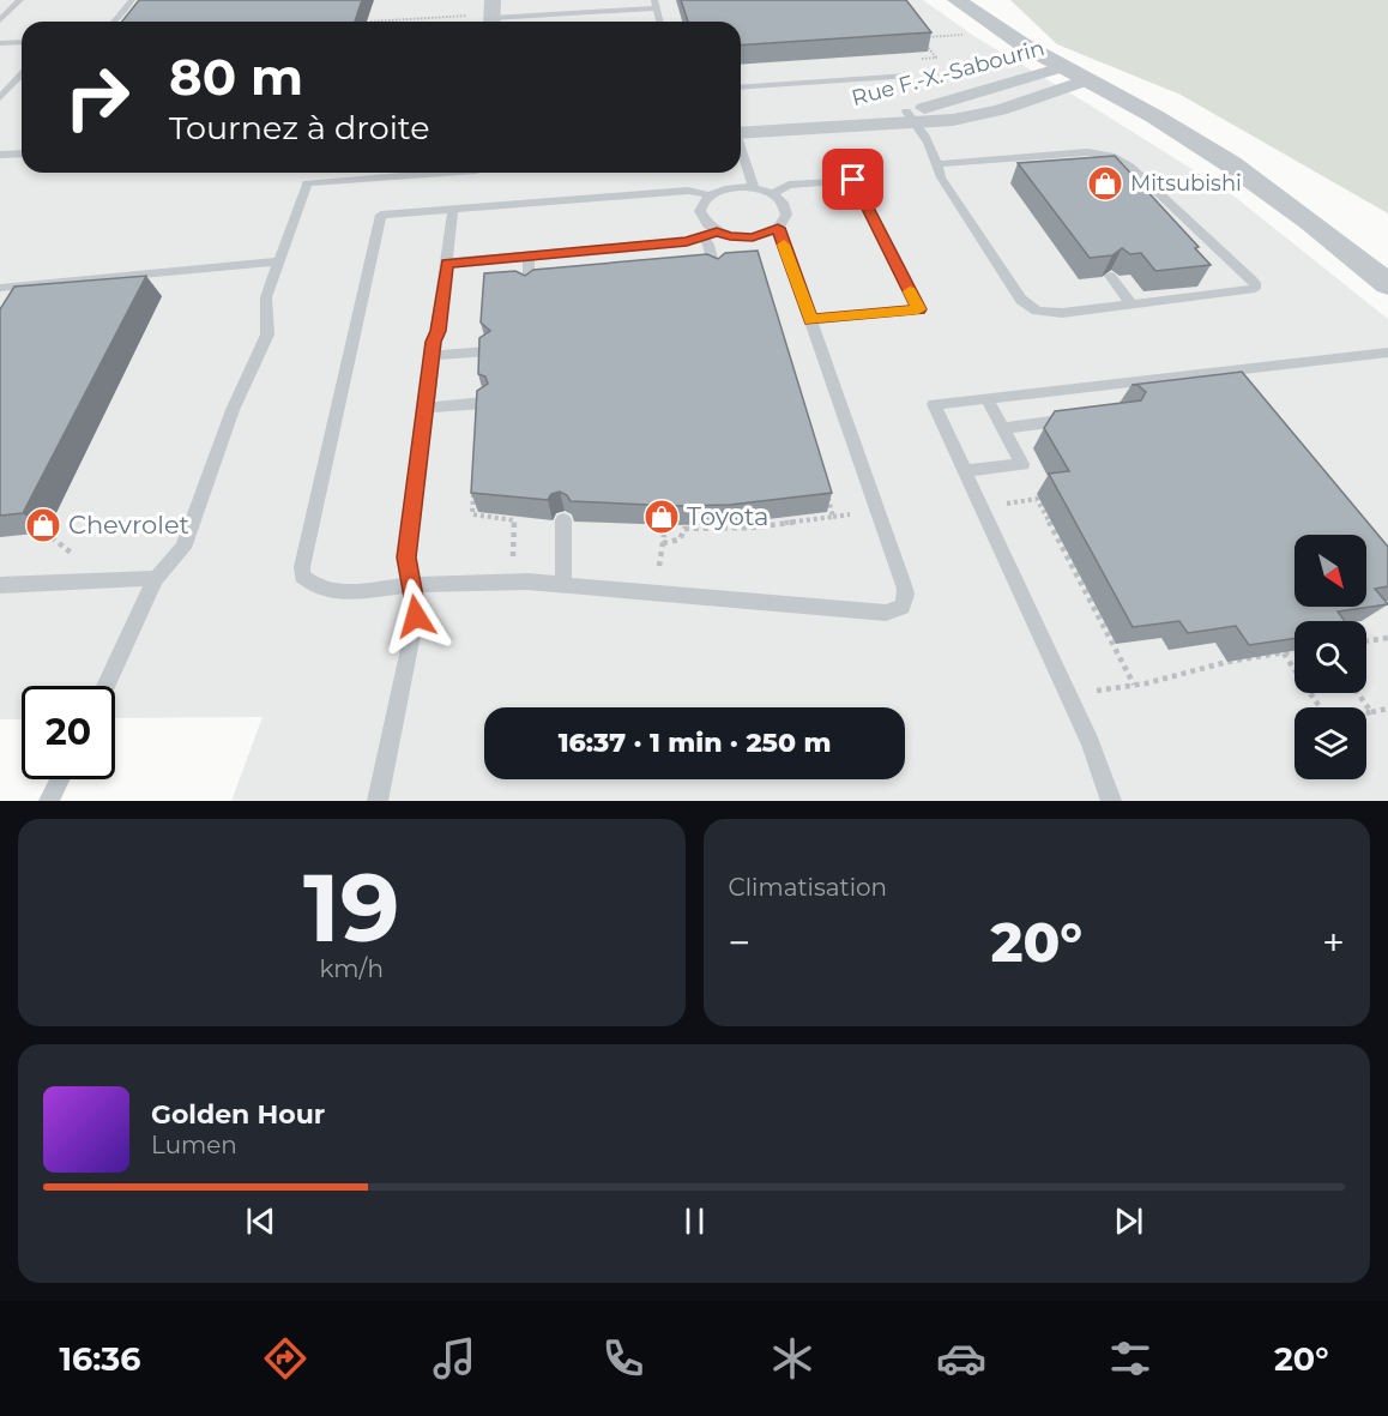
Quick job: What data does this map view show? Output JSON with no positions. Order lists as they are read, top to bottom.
{
  "streets": {
    "street": ["Rue F.-X.-Sabourin"]
  },
  "places": {
    "shop": ["Mitsubishi", "Toyota", "Chevrolet"]
  },
  "north": "bottom right",
  "page": {
    "turn": ["80 m", "Tournez à droite"],
    "limit": "20",
    "trip": "16:37 · 1 min · 250 m",
    "tile": [
      ["19", "km/h"],
      "Climatisation"
    ],
    "heat": ["−", "20°", "+"],
    "song": ["Golden Hour", "Lumen"],
    "tabs": ["16:36", "20°"]
  }
}
